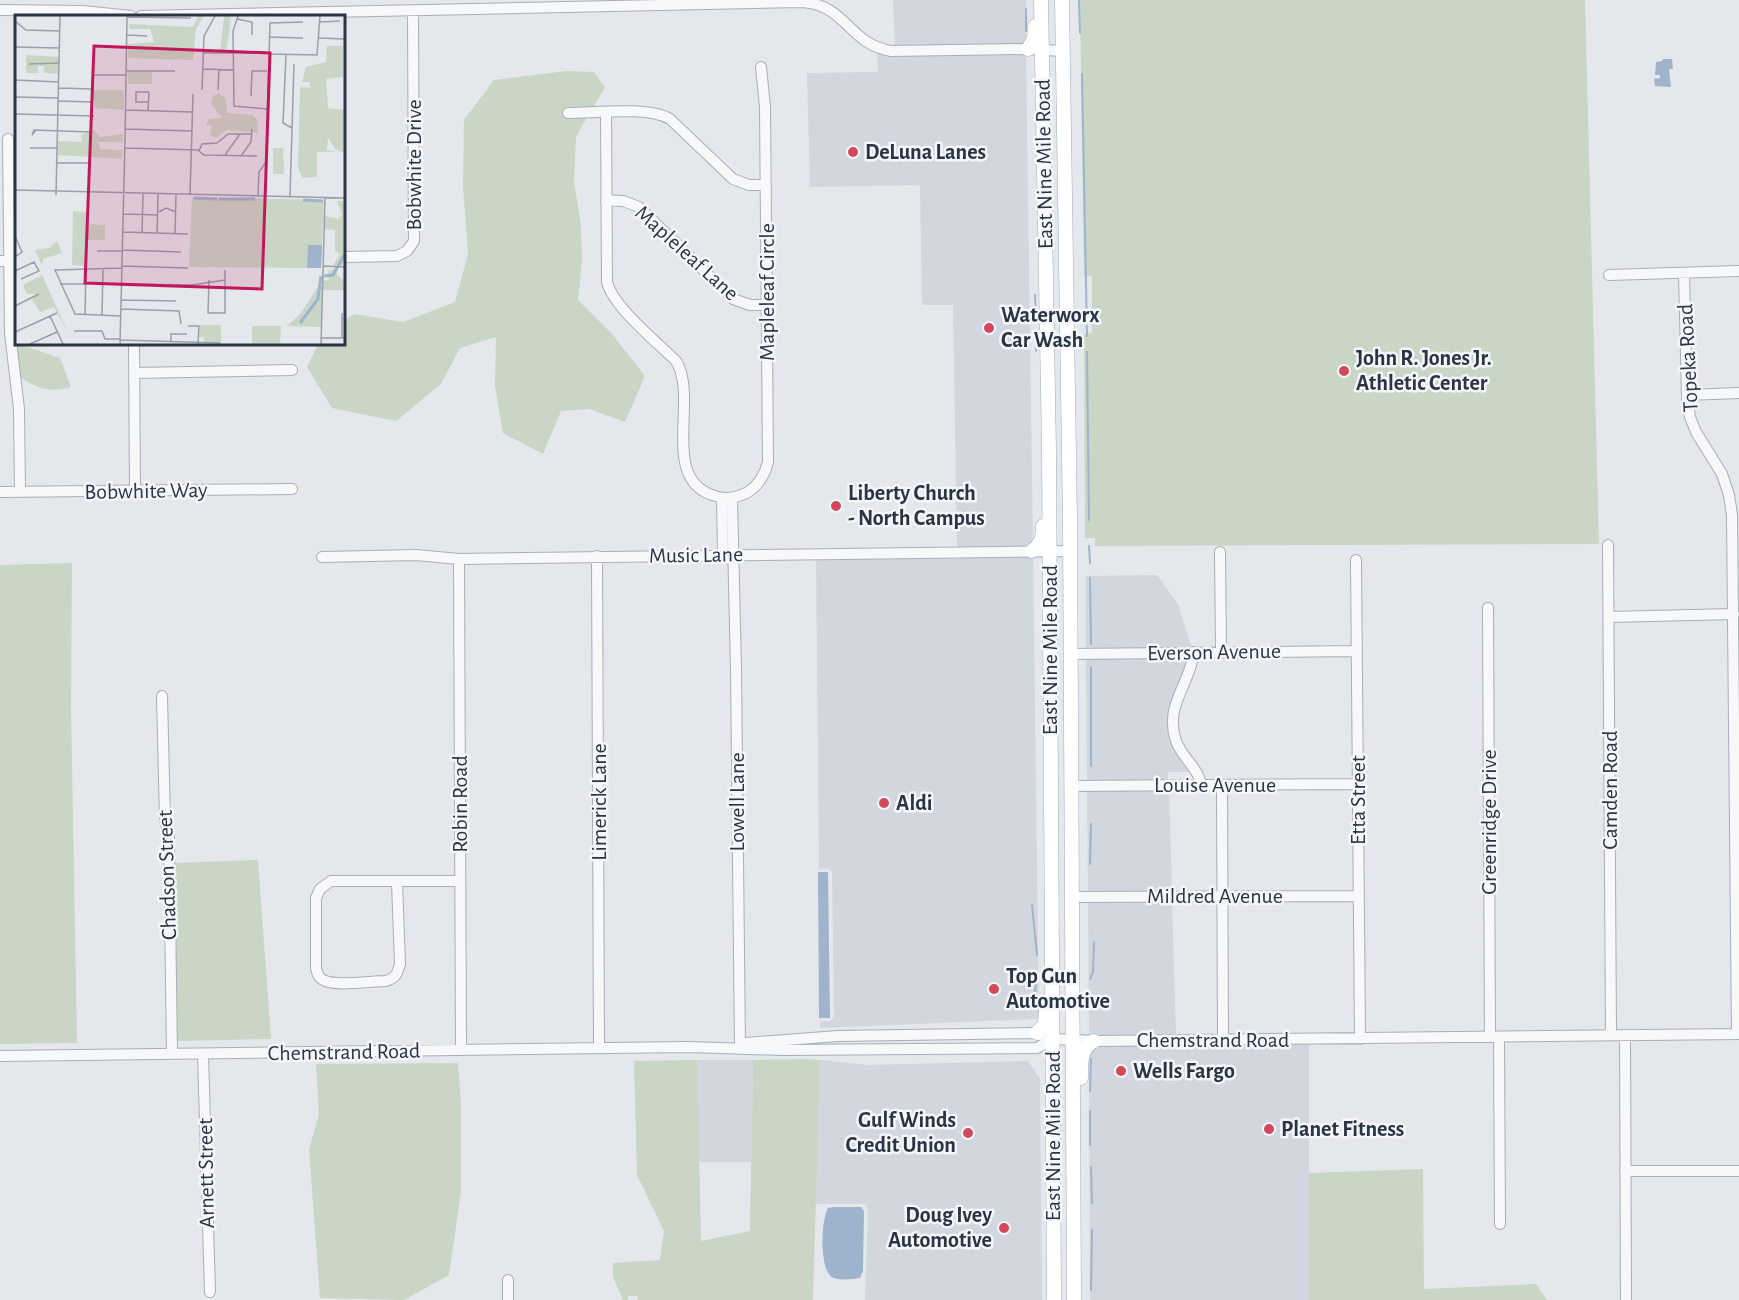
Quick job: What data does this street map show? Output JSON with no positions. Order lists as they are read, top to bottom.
{
  "streets": {
    "main road": ["East Nine Mile Road"],
    "street": [
      "Bobwhite Drive",
      "Mapleleaf Lane",
      "Mapleleaf Circle",
      "Topeka Road",
      "Bobwhite Way",
      "Music Lane",
      "Everson Avenue",
      "Louise Avenue",
      "Camden Road",
      "Etta Street",
      "Limerick Lane",
      "Lowell Lane",
      "Robin Road",
      "Greenridge Drive",
      "Chadson Street",
      "Mildred Avenue",
      "Chemstrand Road",
      "Arnett Street"
    ]
  },
  "crossings": [
    ["East Nine Mile Road", "Music Lane"],
    ["East Nine Mile Road", "Everson Avenue"],
    ["East Nine Mile Road", "Louise Avenue"],
    ["East Nine Mile Road", "Mildred Avenue"],
    ["East Nine Mile Road", "Chemstrand Road"],
    ["Mapleleaf Lane", "Mapleleaf Circle"],
    ["Topeka Road", "Chemstrand Road"],
    ["Music Lane", "Limerick Lane"],
    ["Music Lane", "Lowell Lane"],
    ["Music Lane", "Robin Road"],
    ["Everson Avenue", "Etta Street"],
    ["Louise Avenue", "Etta Street"],
    ["Camden Road", "Chemstrand Road"],
    ["Etta Street", "Mildred Avenue"],
    ["Etta Street", "Chemstrand Road"],
    ["Limerick Lane", "Chemstrand Road"],
    ["Lowell Lane", "Chemstrand Road"],
    ["Robin Road", "Chemstrand Road"],
    ["Greenridge Drive", "Chemstrand Road"],
    ["Chadson Street", "Chemstrand Road"],
    ["Chemstrand Road", "Arnett Street"]
  ],
  "places": [
    "DeLuna Lanes",
    "Waterworx Car Wash",
    "John R. Jones Jr. Athletic Center",
    "Liberty Church - North Campus",
    "Aldi",
    "Top Gun Automotive",
    "Wells Fargo",
    "Planet Fitness",
    "Gulf Winds Credit Union",
    "Doug Ivey Automotive"
  ]
}
